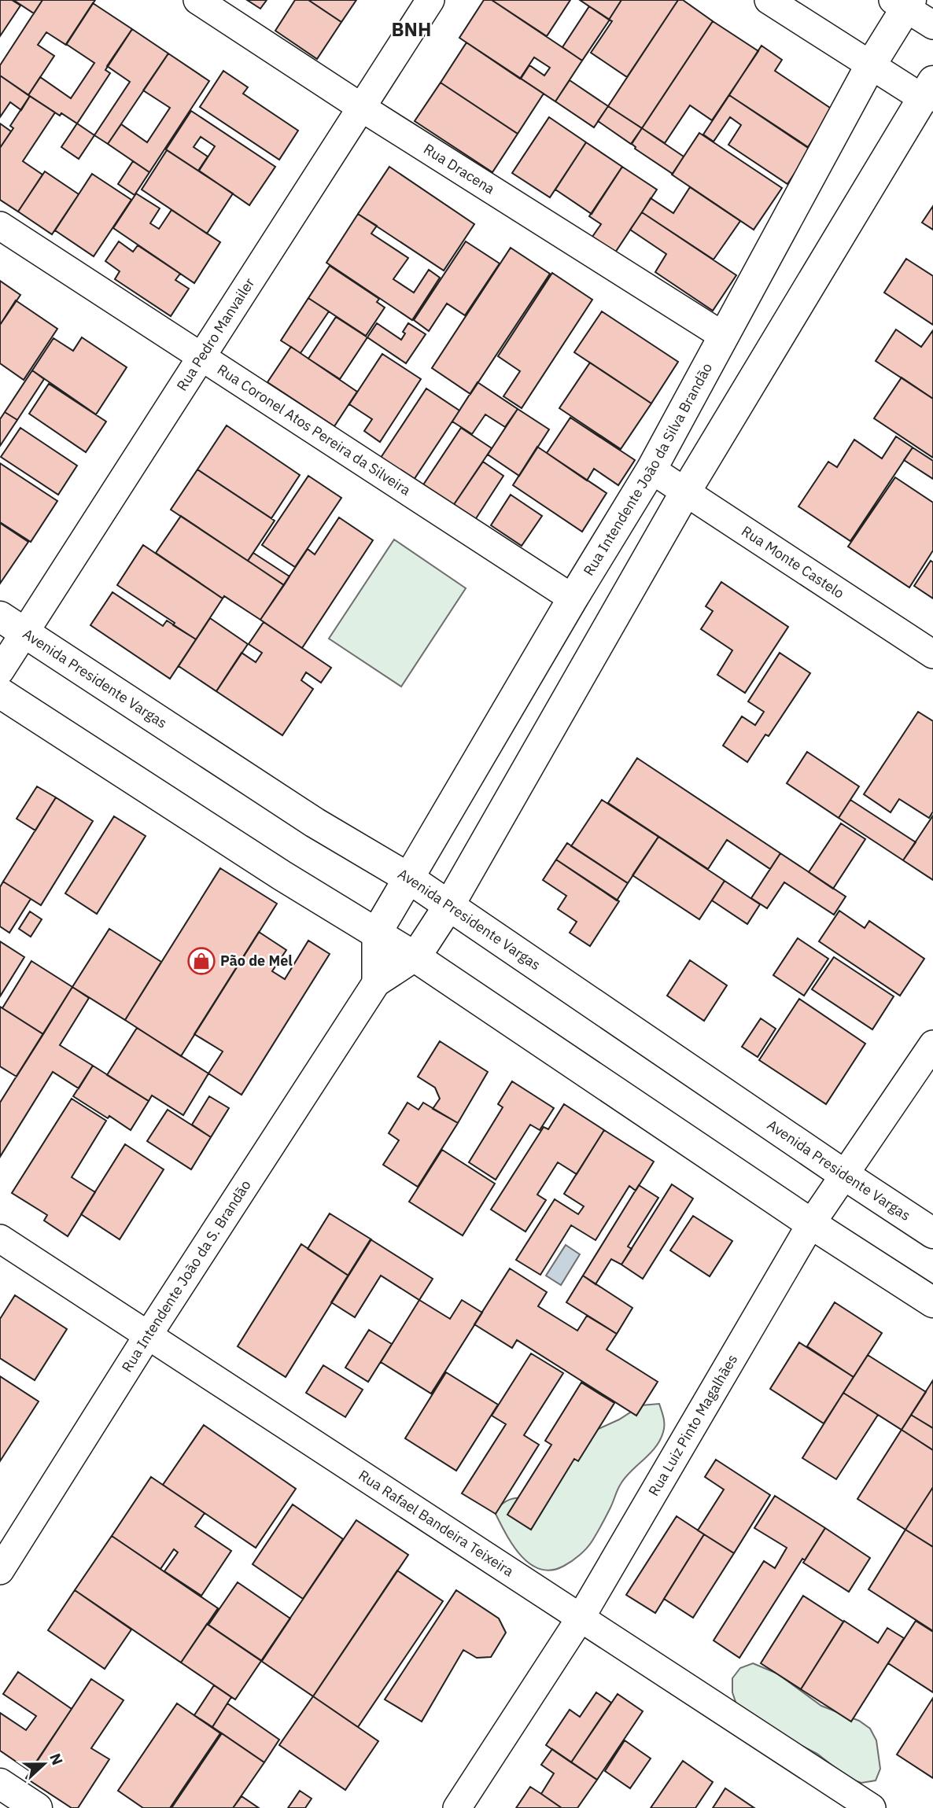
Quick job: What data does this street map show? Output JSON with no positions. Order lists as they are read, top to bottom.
{
  "streets": {
    "main road": ["Rua Intendente João da Silva Brandão", "Avenida Presidente Vargas"],
    "street": [
      "Rua Dracena",
      "Rua Pedro Manvailer",
      "Rua Coronel Atos Pereira da Silveira",
      "Rua Monte Castelo",
      "Rua Intendente João da S. Brandão",
      "Rua Luiz Pinto Magalhães",
      "Rua Rafael Bandeira Teixeira"
    ]
  },
  "crossings": [
    ["Rua Dracena", "Rua Pedro Manvailer"],
    ["Rua Dracena", "Rua Intendente João da Silva Brandão"],
    ["Rua Pedro Manvailer", "Rua Coronel Atos Pereira da Silveira"],
    ["Rua Pedro Manvailer", "Avenida Presidente Vargas"],
    ["Rua Coronel Atos Pereira da Silveira", "Rua Intendente João da Silva Brandão"],
    ["Rua Intendente João da Silva Brandão", "Rua Monte Castelo"],
    ["Rua Intendente João da Silva Brandão", "Avenida Presidente Vargas"],
    ["Avenida Presidente Vargas", "Rua Luiz Pinto Magalhães"],
    ["Rua Intendente João da S. Brandão", "Rua Rafael Bandeira Teixeira"],
    ["Rua Luiz Pinto Magalhães", "Rua Rafael Bandeira Teixeira"]
  ],
  "districts": ["BNH"],
  "places": {
    "shop": ["Pão de Mel"]
  },
  "north": "right"
}
